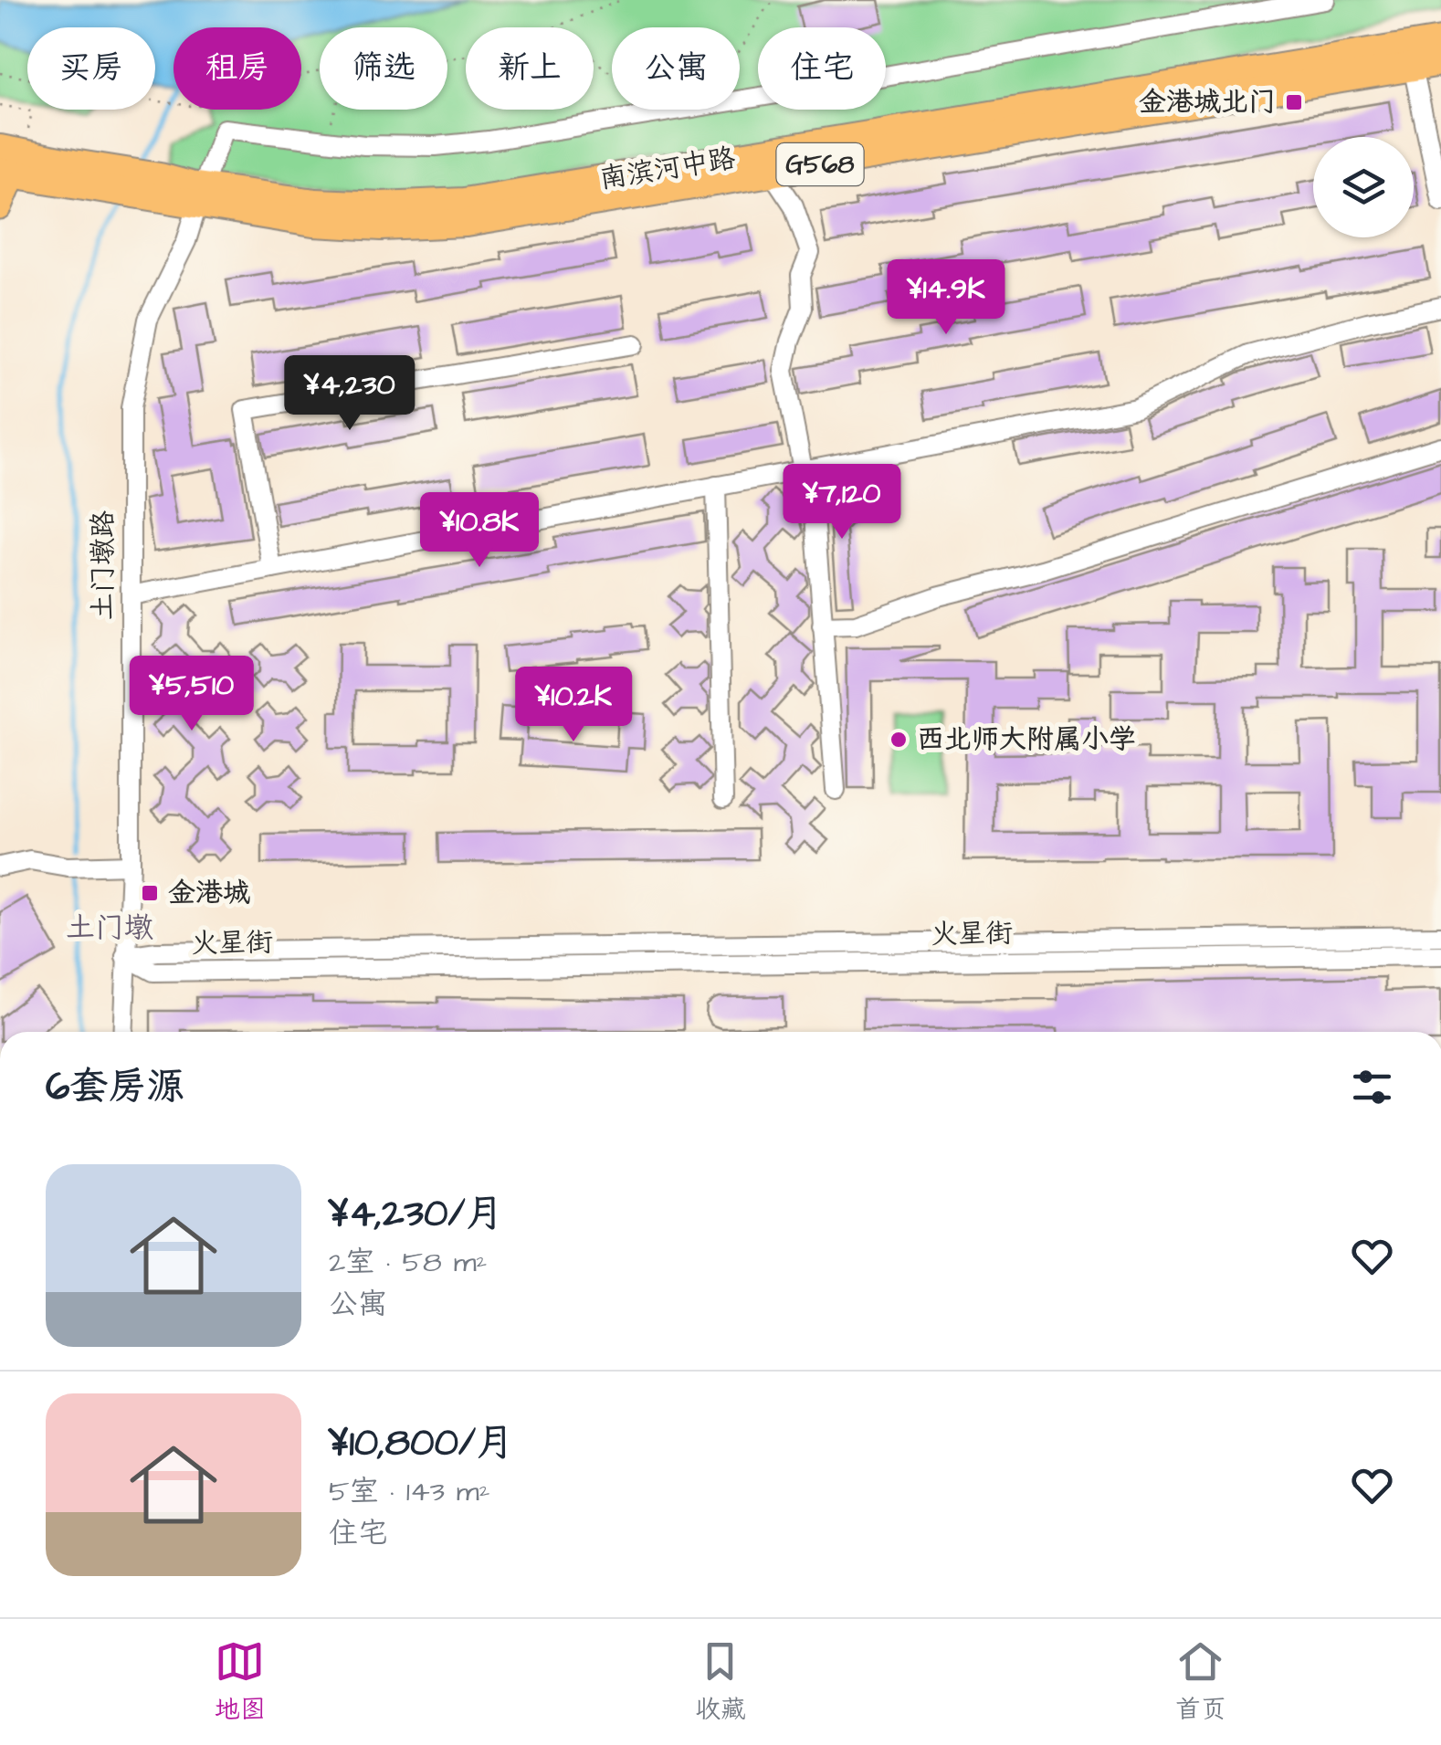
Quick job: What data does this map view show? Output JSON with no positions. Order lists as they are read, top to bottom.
{
  "streets": {
    "highway": ["G568", "南滨河中路"],
    "street": ["土门墩路", "火星街"]
  },
  "crossings": [
    ["南滨河中路", "土门墩路"],
    ["土门墩路", "火星街"]
  ],
  "districts": ["土门墩"],
  "places": {
    "transit": ["金港城北门", "金港城"],
    "other": ["西北师大附属小学"]
  },
  "page": {
    "chip": [
      "买房",
      "租房",
      "筛选",
      "新上",
      "公寓",
      "住宅"
    ],
    "price": [
      "¥14.9K",
      "¥4,230",
      "¥7,120",
      "¥10.8K",
      "¥5,510",
      "¥10.2K"
    ],
    "heading": "6套房源",
    "list": [
      {
        "name": "¥4,230/月",
        "note": "2室 · 58 m² · 公寓"
      },
      {
        "name": "¥10,800/月",
        "note": "5室 · 143 m² · 住宅"
      }
    ],
    "tabs": ["地图", "收藏", "首页"]
  }
}
